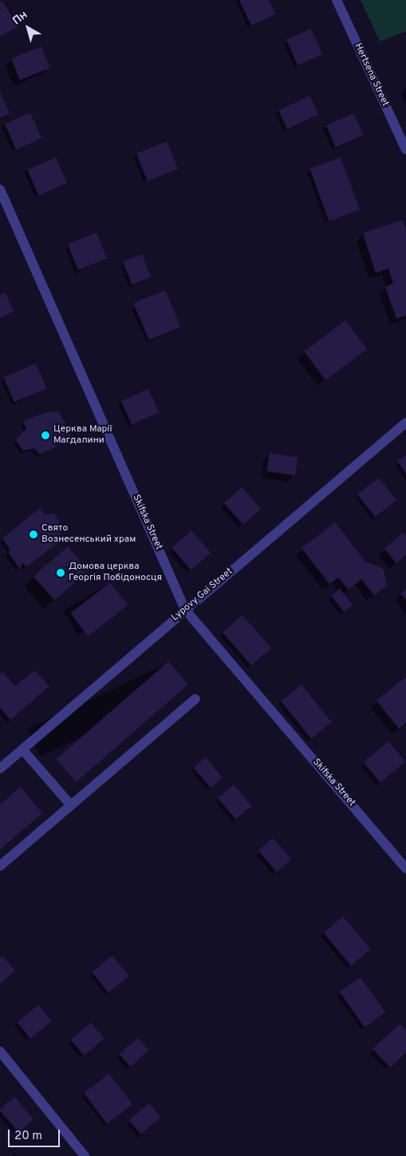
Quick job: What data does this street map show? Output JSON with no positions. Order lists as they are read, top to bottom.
{
  "streets": {
    "street": ["Hertsena Street", "Skifska Street", "Lypovy Gai Street"]
  },
  "crossings": [
    ["Skifska Street", "Lypovy Gai Street"]
  ],
  "places": ["Церква Марії Магдалини", "Свято Вознесенський храм", "Домова церква Георгія Побідоносця"],
  "scale_bar": "20 m",
  "north": "top left"
}
